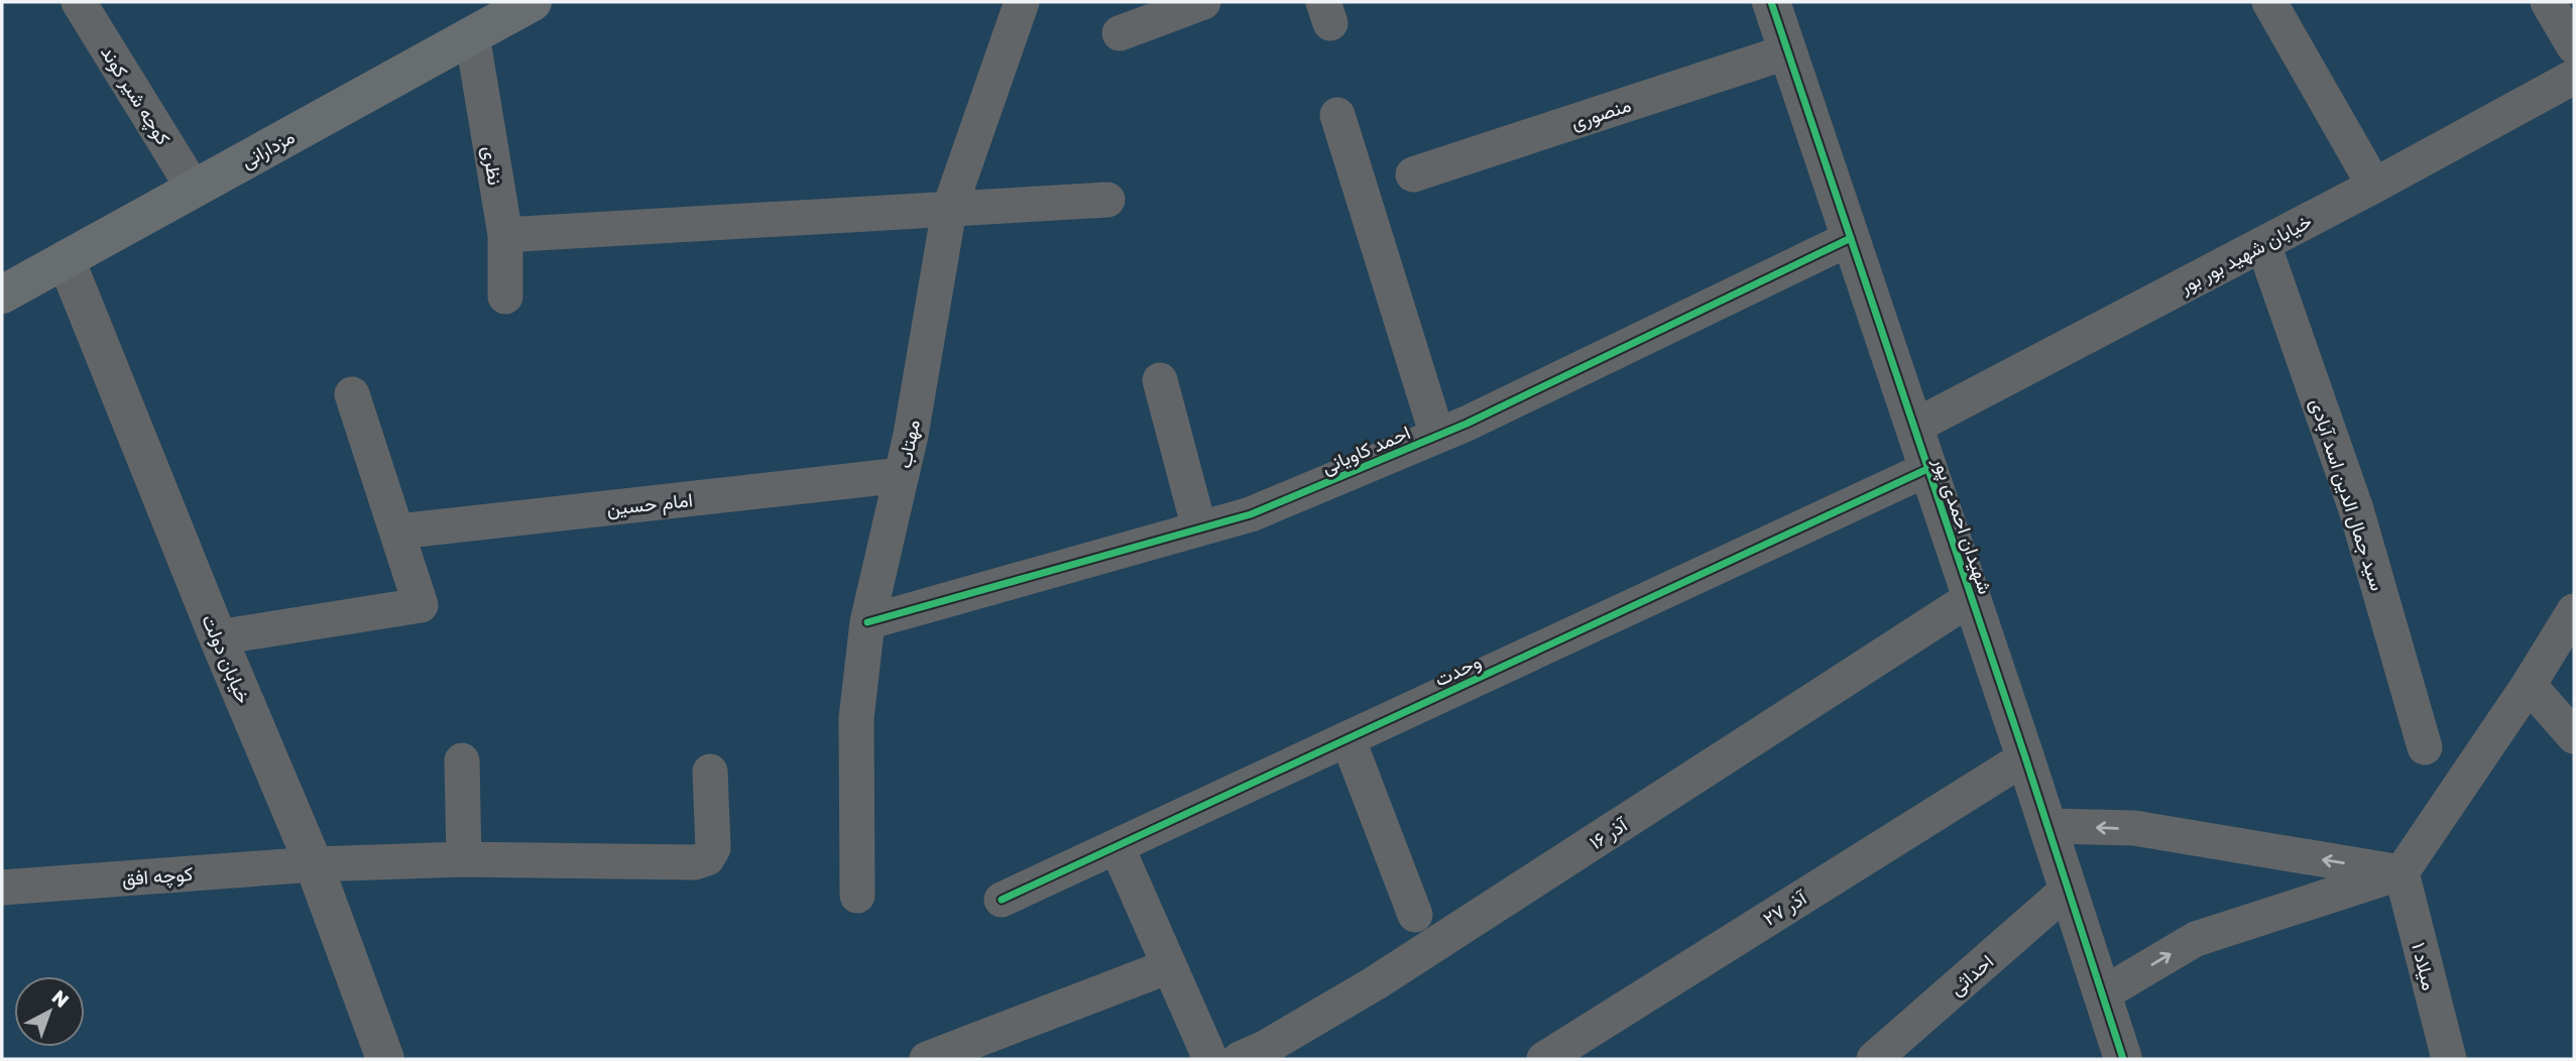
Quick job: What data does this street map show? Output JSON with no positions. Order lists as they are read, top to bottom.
{
  "streets": {
    "main road": ["مزدارانی"],
    "street": [
      "کوچه شیر کوند",
      "منصوری",
      "نظری",
      "خیابان شهید بور بور",
      "مهتاب",
      "احمد کاویانی",
      "سید جمال الدین اسد آبادی",
      "امام حسین",
      "شهیدان احمدی پور",
      "خیابان دولت",
      "وحدت",
      "۱۶ آذر",
      "کوچه افق",
      "۲۷ آذر",
      "میلاد ۱",
      "احداثی"
    ]
  },
  "crossings": [
    ["کوچه شیر کوند", "مزدارانی"],
    ["منصوری", "شهیدان احمدی پور"],
    ["مزدارانی", "نظری"],
    ["مزدارانی", "خیابان دولت"],
    ["خیابان شهید بور بور", "سید جمال الدین اسد آبادی"],
    ["خیابان شهید بور بور", "شهیدان احمدی پور"],
    ["مهتاب", "احمد کاویانی"],
    ["مهتاب", "امام حسین"],
    ["احمد کاویانی", "شهیدان احمدی پور"],
    ["شهیدان احمدی پور", "وحدت"],
    ["شهیدان احمدی پور", "۱۶ آذر"],
    ["شهیدان احمدی پور", "۲۷ آذر"],
    ["شهیدان احمدی پور", "احداثی"],
    ["خیابان دولت", "کوچه افق"]
  ],
  "north": "top right"
}
